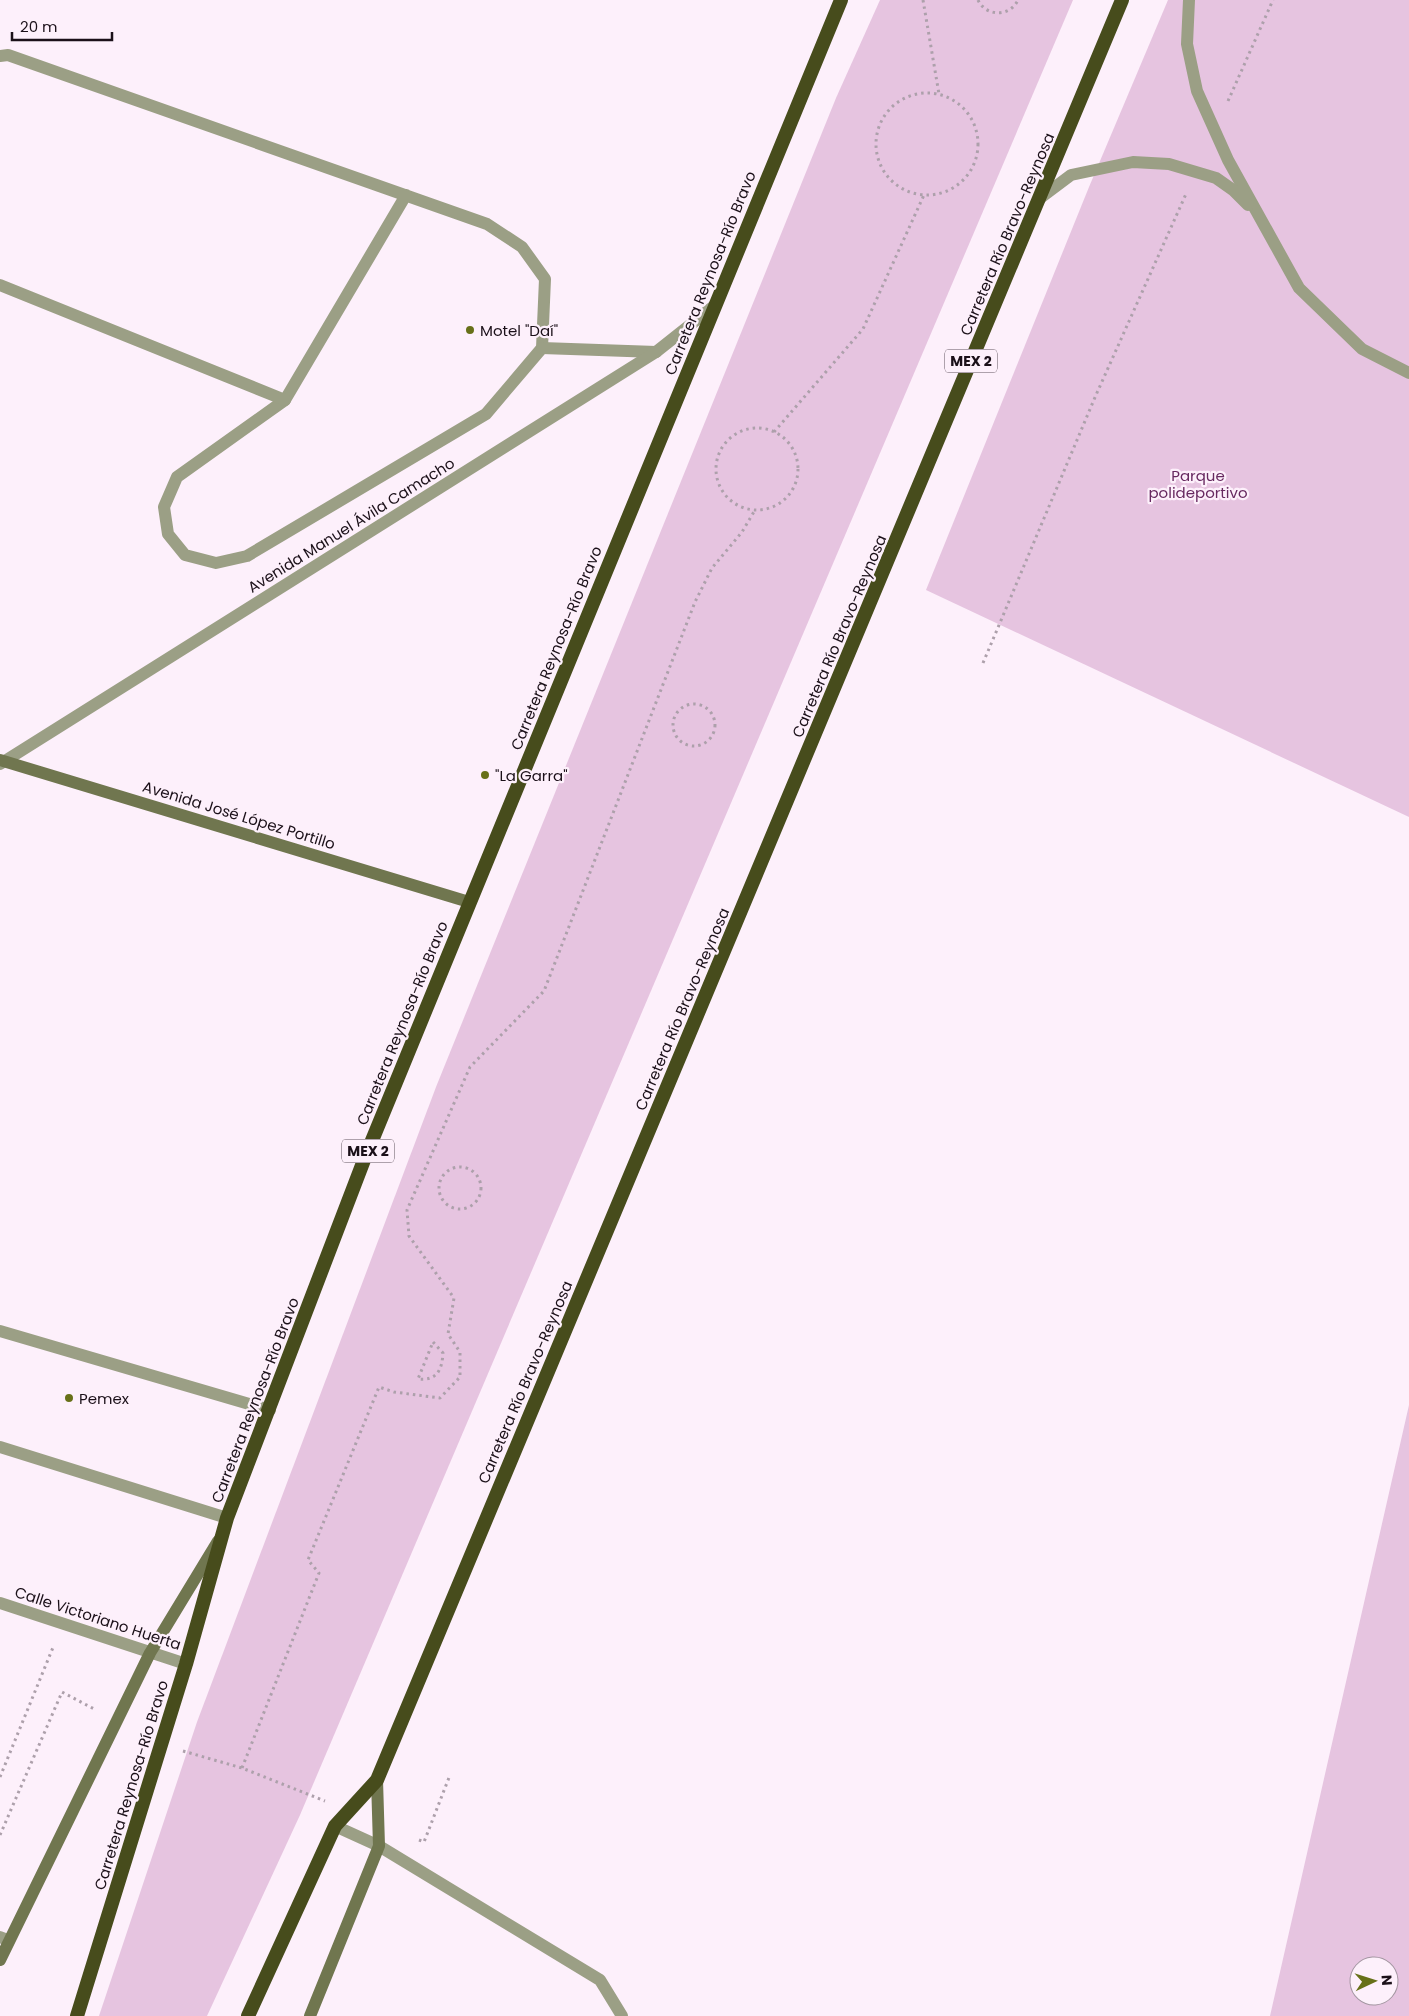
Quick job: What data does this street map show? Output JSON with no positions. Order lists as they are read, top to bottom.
{
  "streets": {
    "highway": ["Carretera Río Bravo-Reynosa", "Carretera Reynosa-Río Bravo", "MEX 2"],
    "main road": ["Avenida José López Portillo"],
    "street": ["Avenida Manuel Ávila Camacho", "Calle Victoriano Huerta"]
  },
  "crossings": [
    ["Carretera Reynosa-Río Bravo", "Avenida Manuel Ávila Camacho"],
    ["Carretera Reynosa-Río Bravo", "Avenida José López Portillo"],
    ["Carretera Reynosa-Río Bravo", "Calle Victoriano Huerta"],
    ["Avenida Manuel Ávila Camacho", "Avenida José López Portillo"]
  ],
  "parks": ["Parque polideportivo"],
  "places": ["Motel \"Daí\"", "\"La Garra\"", "Pemex"],
  "scale_bar": "20 m",
  "north": "right"
}
